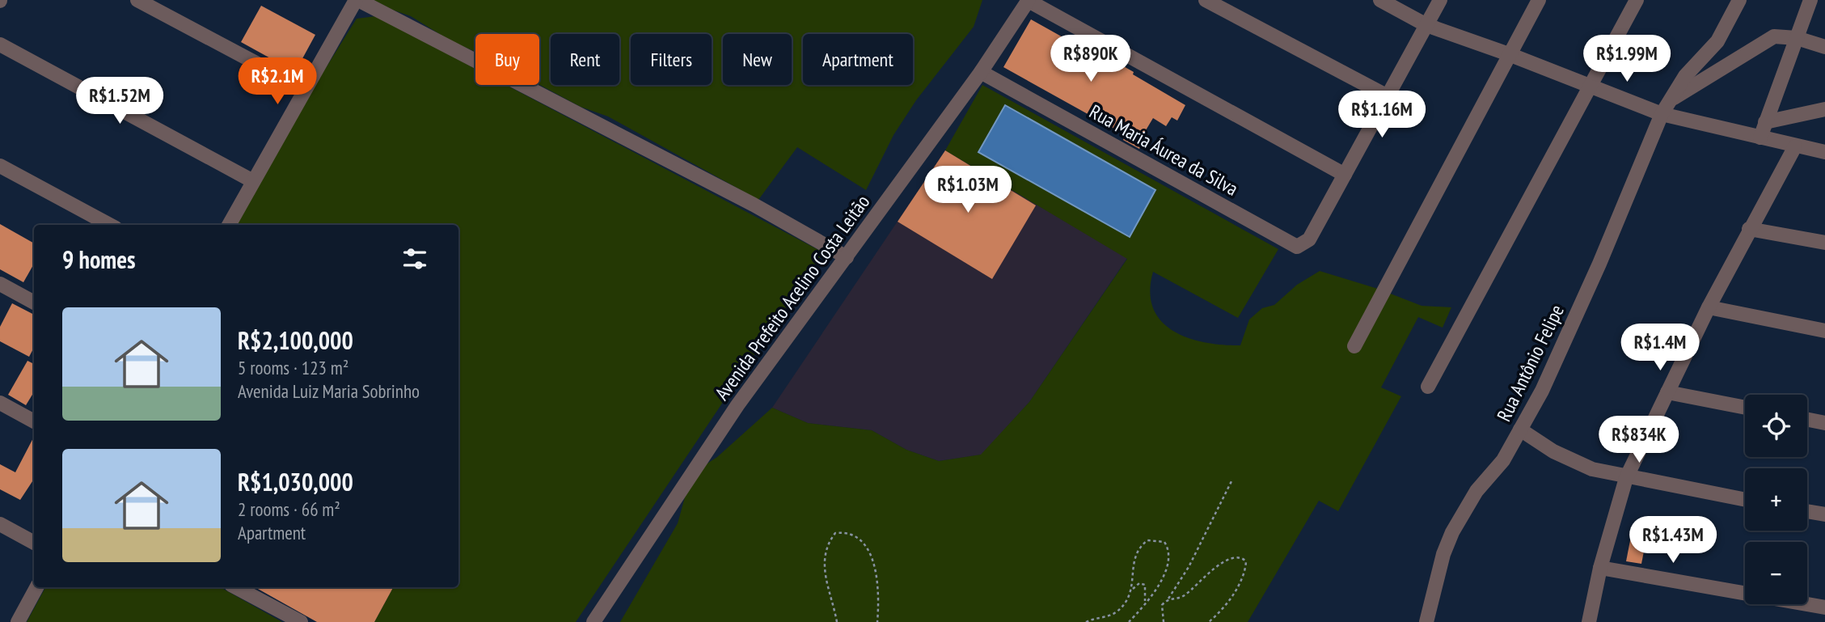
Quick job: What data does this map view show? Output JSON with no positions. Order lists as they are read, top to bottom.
{
  "streets": {
    "street": ["Rua Maria Áurea da Silva", "Avenida Prefeito Acelino Costa Leitão", "Rua Antônio Felipe"]
  },
  "crossings": [
    ["Rua Maria Áurea da Silva", "Avenida Prefeito Acelino Costa Leitão"]
  ],
  "page": {
    "chip": [
      "Buy",
      "Rent",
      "Filters",
      "New",
      "Apartment"
    ],
    "price": [
      "R$890K",
      "R$1.99M",
      "R$2.1M",
      "R$1.52M",
      "R$1.16M",
      "R$1.03M",
      "R$1.4M",
      "R$834K",
      "R$1.43M"
    ],
    "heading": "9 homes",
    "list": [
      {
        "name": "R$2,100,000",
        "note": "5 rooms · 123 m² · Avenida Luiz Maria Sobrinho"
      },
      {
        "name": "R$1,030,000",
        "note": "2 rooms · 66 m² · Apartment"
      }
    ],
    "map_buttons": ["+", "−"]
  }
}
